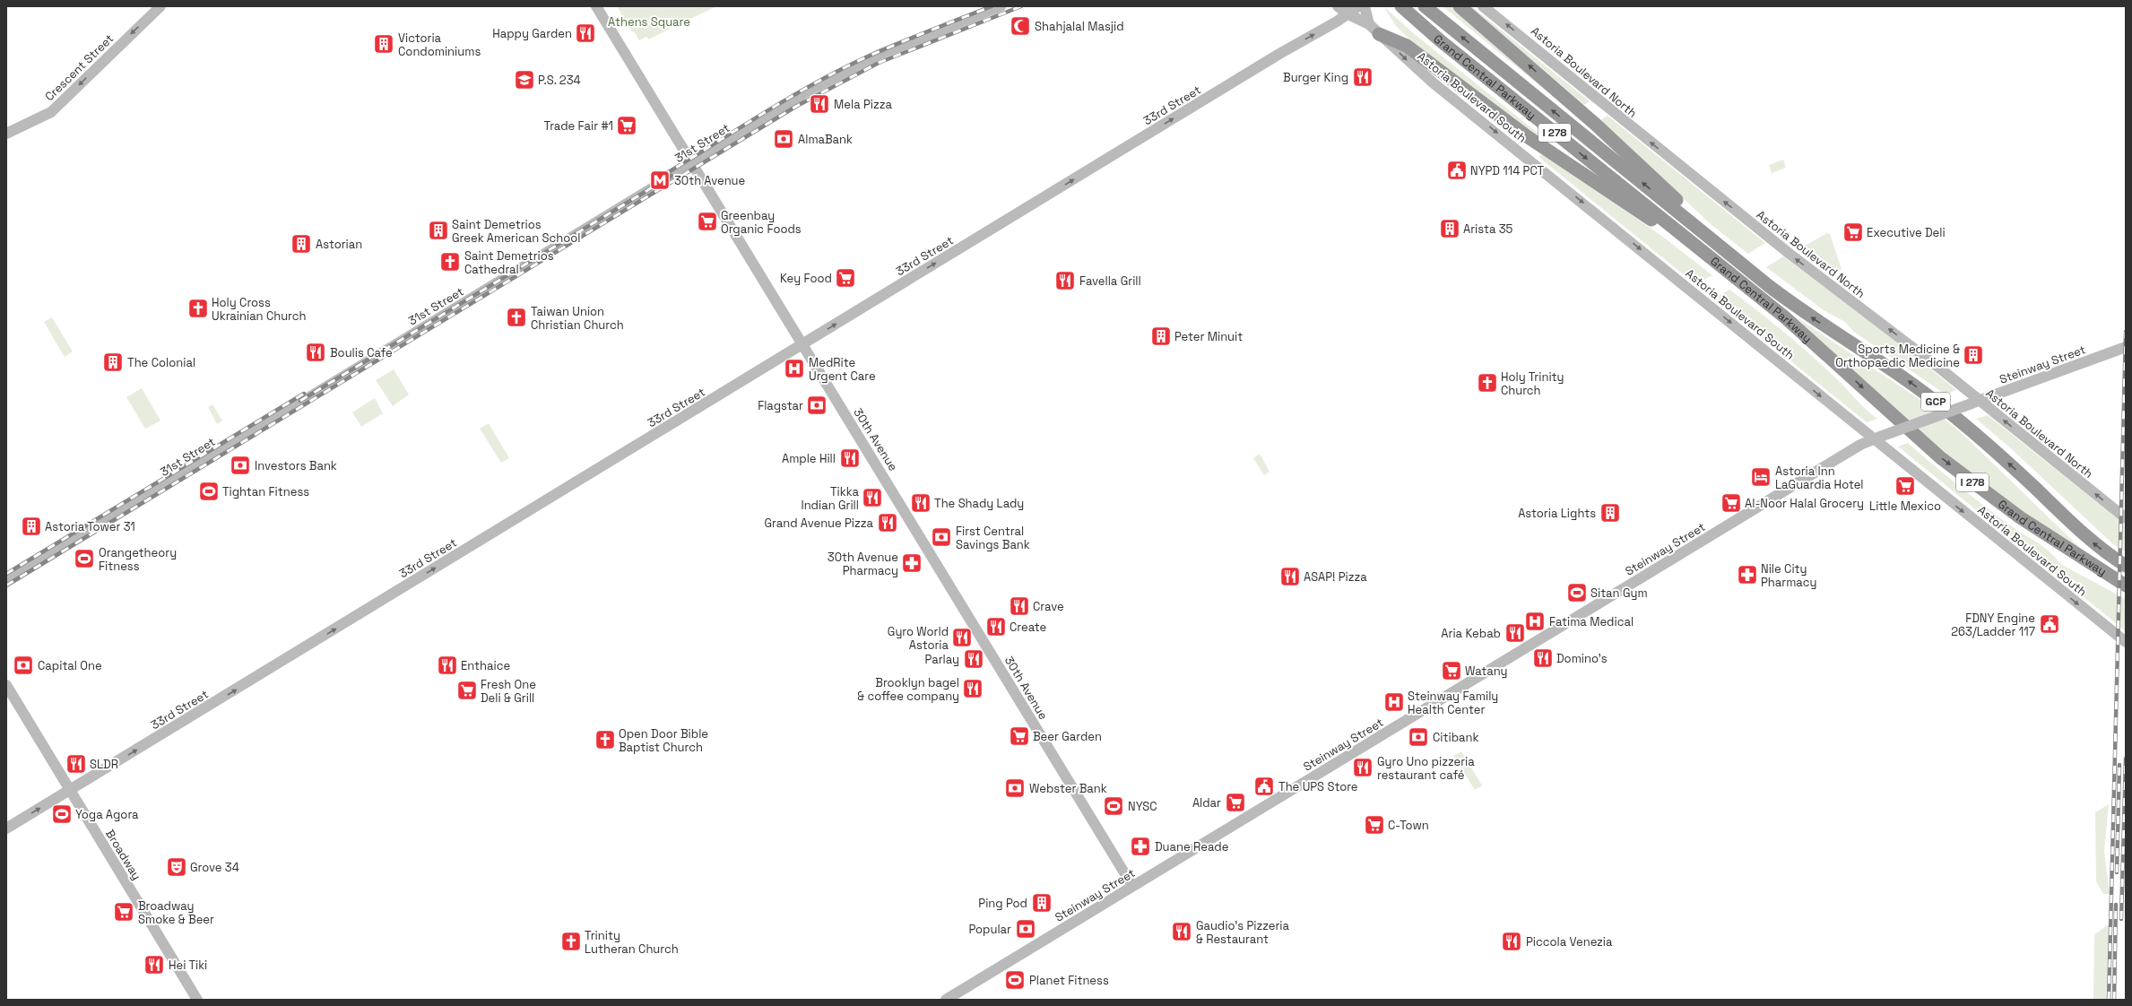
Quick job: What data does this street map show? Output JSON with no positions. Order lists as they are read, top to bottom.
{
  "streets": {
    "highway": ["Grand Central Parkway", "I 278", "GCP"],
    "main road": [
      "Crescent Street",
      "Astoria Boulevard North",
      "Astoria Boulevard South",
      "33rd Street",
      "31st Street",
      "Steinway Street",
      "30th Avenue",
      "Broadway"
    ]
  },
  "crossings": [
    ["Astoria Boulevard North", "Steinway Street"],
    ["Astoria Boulevard South", "33rd Street"],
    ["Astoria Boulevard South", "Steinway Street"],
    ["33rd Street", "30th Avenue"],
    ["33rd Street", "Broadway"],
    ["31st Street", "30th Avenue"],
    ["Steinway Street", "30th Avenue"]
  ],
  "one_way": [
    "Crescent Street",
    "Astoria Boulevard North",
    "Astoria Boulevard South",
    "33rd Street"
  ],
  "parks": ["Athens Square"],
  "places": {
    "mosque": ["Shahjalal Masjid"],
    "restaurant": [
      "Happy Garden",
      "Burger King",
      "Mela Pizza",
      "Favella Grill",
      "Boulis Cafe",
      "Ample Hill",
      "Tikka Indian Grill",
      "The Shady Lady",
      "Grand Avenue Pizza",
      "ASAP! Pizza",
      "Crave",
      "Create",
      "Aria Kebab",
      "Gyro World Astoria",
      "Domino's",
      "Parlay",
      "Enthaice",
      "Brooklyn bagel & coffee company",
      "SLDR",
      "Gyro Uno pizzeria restaurant café",
      "Gaudio's Pizzeria & Restaurant",
      "Piccola Venezia",
      "Hei Tiki"
    ],
    "building": [
      "Victoria Condominiums",
      "Arista 35",
      "Saint Demetrios Greek American School",
      "Astorian",
      "Peter Minuit",
      "Sports Medicine & Orthopaedic Medicine",
      "The Colonial",
      "Astoria Lights",
      "Astoria Tower 31",
      "Ping Pod"
    ],
    "school or university": ["P.S. 234"],
    "supermarket": [
      "Trade Fair #1",
      "Greenbay Organic Foods",
      "Executive Deli",
      "Key Food",
      "Little Mexico",
      "Al-Noor Halal Grocery",
      "Watany",
      "Fresh One Deli & Grill",
      "Beer Garden",
      "Aldar",
      "C-Town",
      "Broadway Smoke & Beer"
    ],
    "bank": [
      "AlmaBank",
      "Flagstar",
      "Investors Bank",
      "First Central Savings Bank",
      "Capital One",
      "Citibank",
      "Webster Bank",
      "Popular"
    ],
    "public building": ["NYPD 114 PCT", "FDNY Engine 263/Ladder 117", "The UPS Store"],
    "metro station": ["30th Avenue"],
    "church": [
      "Saint Demetrios Cathedral",
      "Holy Cross Ukrainian Church",
      "Taiwan Union Christian Church",
      "Holy Trinity Church",
      "Open Door Bible Baptist Church",
      "Trinity Lutheran Church"
    ],
    "hospital": ["MedRite Urgent Care", "Fatima Medical", "Steinway Family Health Center"],
    "hotel": ["Astoria Inn LaGuardia Hotel"],
    "sports": [
      "Tightan Fitness",
      "Orangetheory Fitness",
      "Sitan Gym",
      "NYSC",
      "Yoga Agora",
      "Planet Fitness"
    ],
    "pharmacy": ["30th Avenue Pharmacy", "Nile City Pharmacy", "Duane Reade"],
    "theatre": ["Grove 34"]
  }
}
